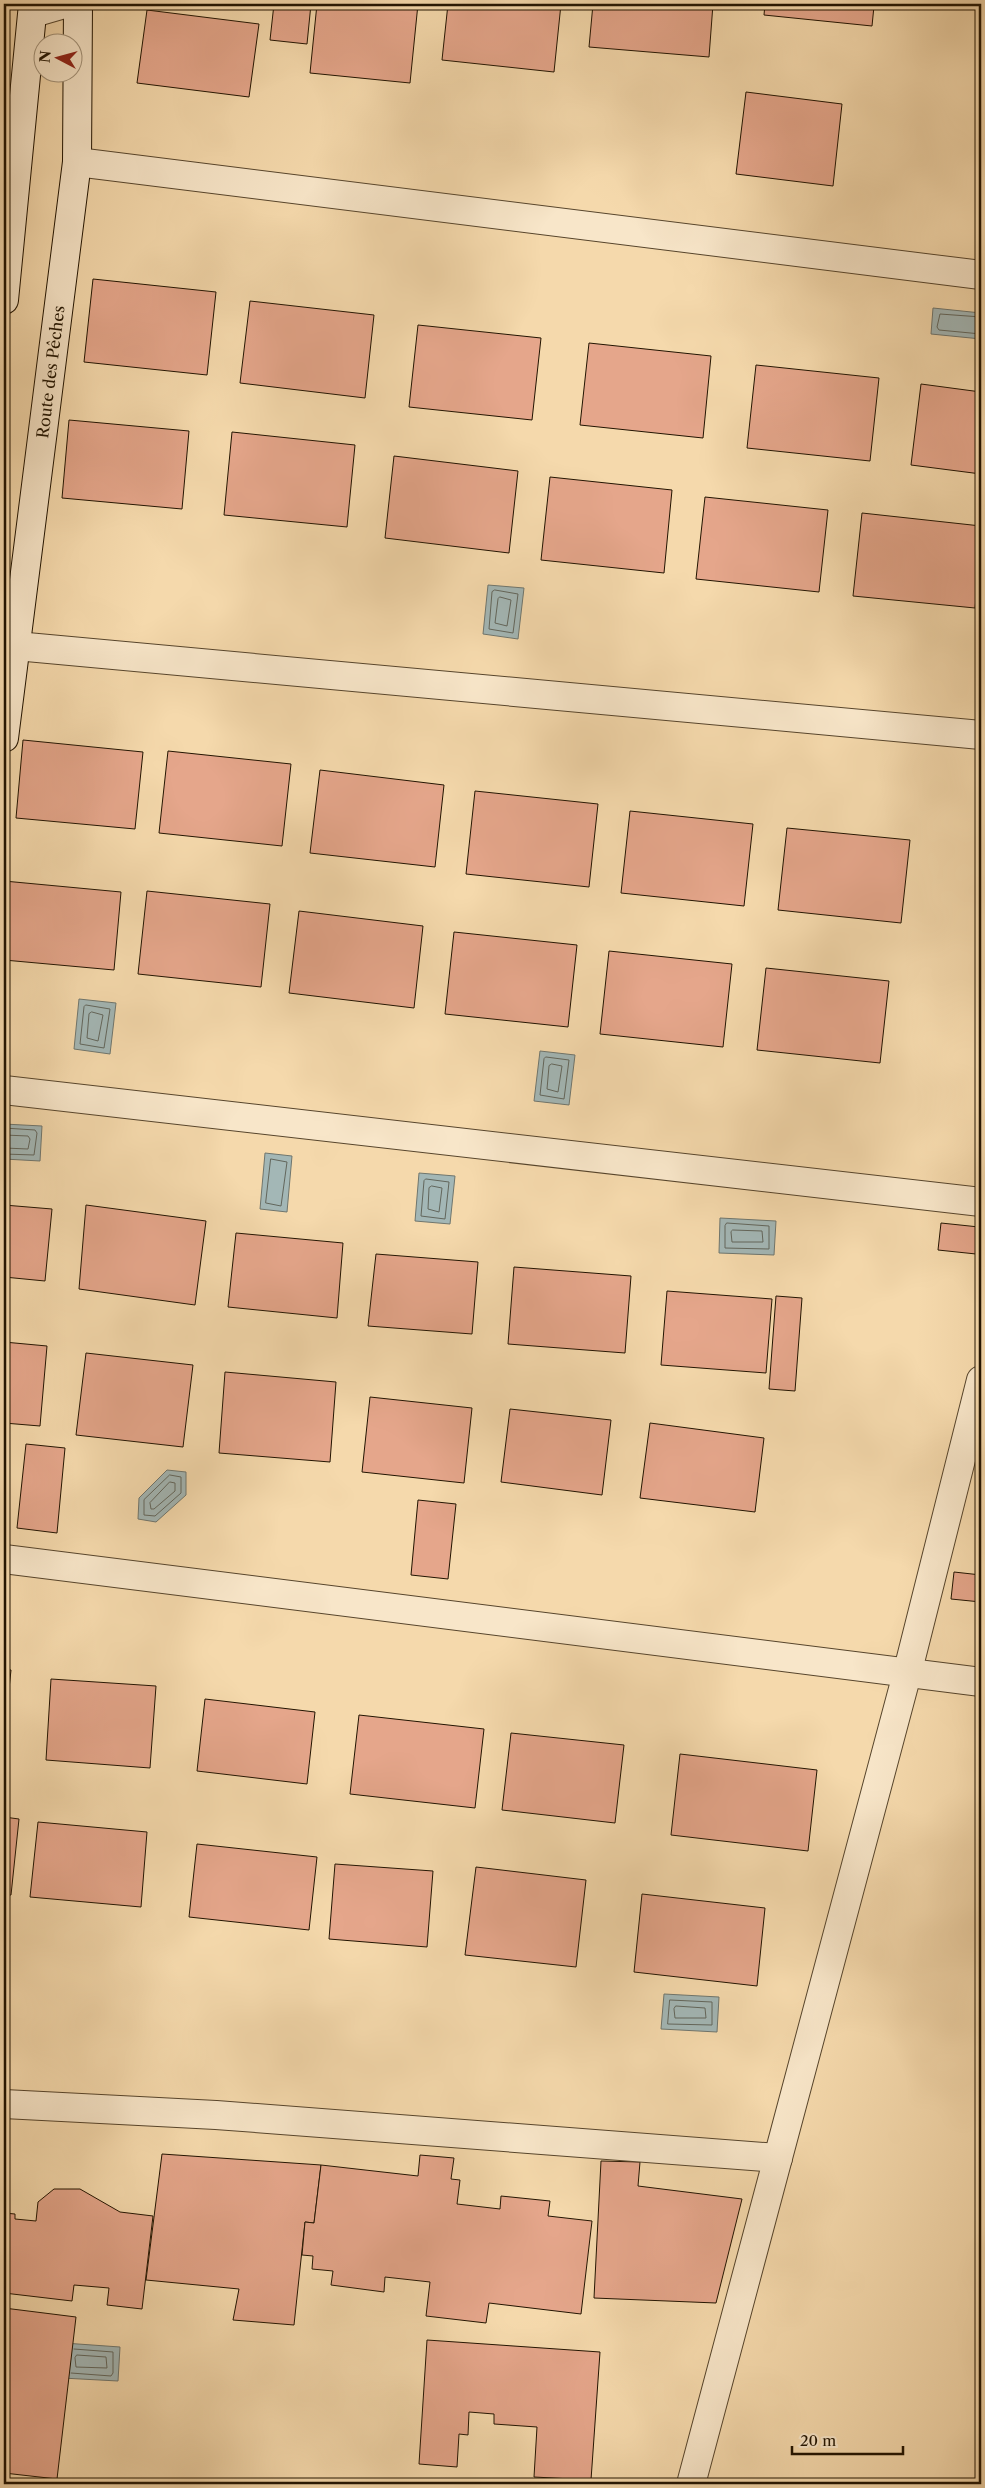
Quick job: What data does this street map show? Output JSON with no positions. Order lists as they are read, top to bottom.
{
  "streets": {
    "street": ["Route des Pêches"]
  },
  "scale_bar": "20 m",
  "north": "left"
}
